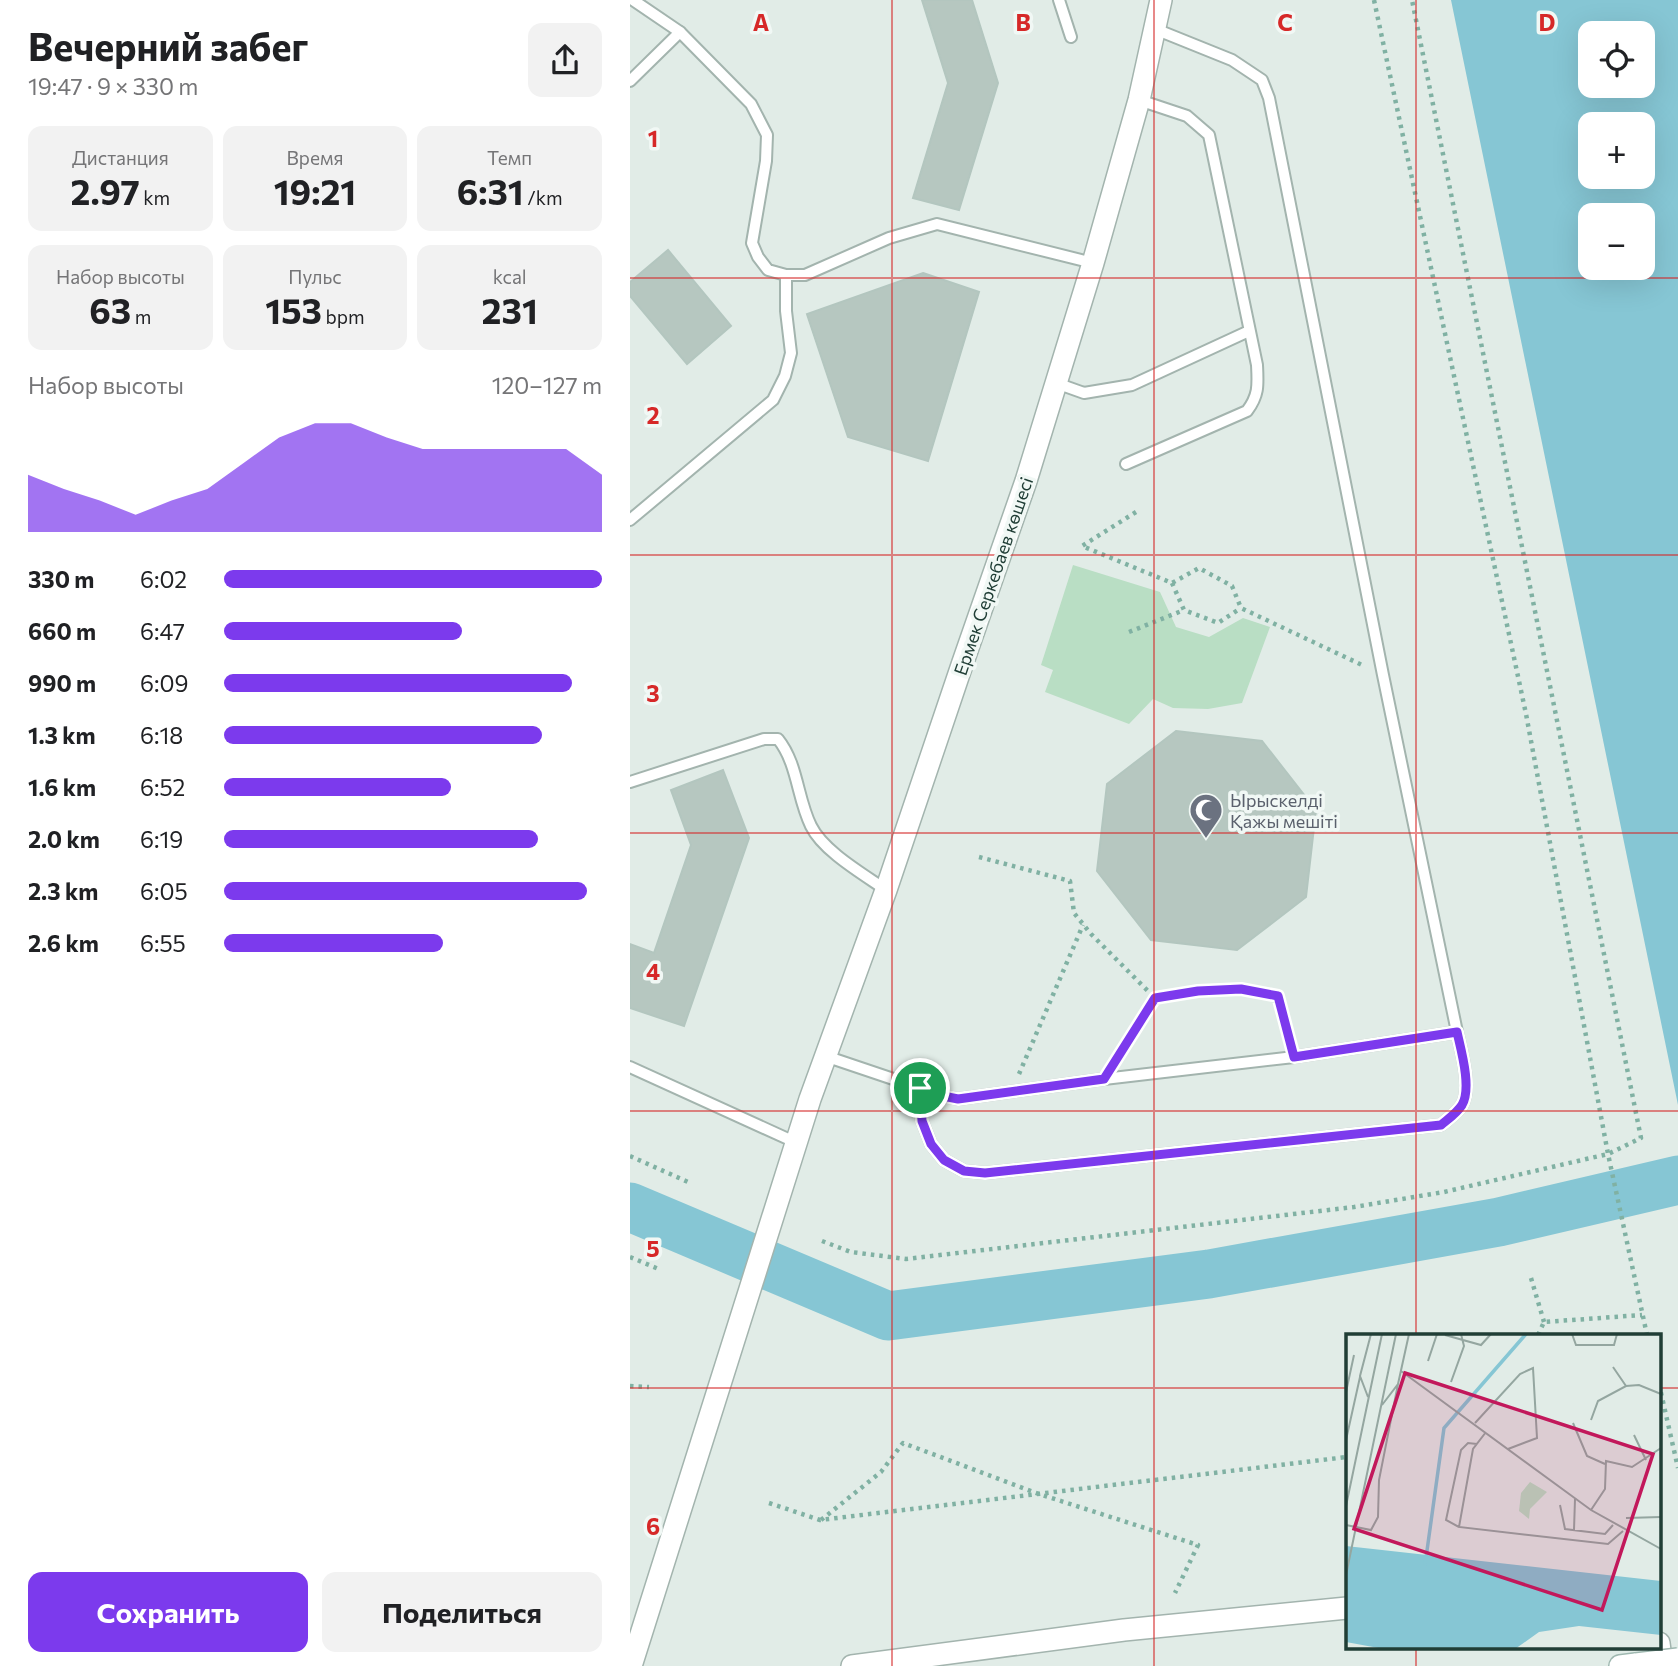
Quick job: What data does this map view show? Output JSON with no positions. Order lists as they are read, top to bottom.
{
  "streets": {
    "street": ["Ермек Серкебаев көшесі"]
  },
  "places": {
    "mosque": ["Ырыскелді Қажы мешіті"]
  },
  "page": {
    "heading": ["Вечерний забег", "19:47 · 9 × 330 m"],
    "map_buttons": ["+", "−"],
    "stats": [
      ["Дистанция", "2.97 km"],
      ["Время", "19:21"],
      ["Темп", "6:31 /km"],
      ["Набор высоты", "63 m"],
      ["Пульс", "153 bpm"],
      ["kcal", "231"]
    ],
    "chart": ["Набор высоты", "120–127 m"],
    "list": [
      {
        "name": "330 m",
        "note": "6:02"
      },
      {
        "name": "660 m",
        "note": "6:47"
      },
      {
        "name": "990 m",
        "note": "6:09"
      },
      {
        "name": "1.3 km",
        "note": "6:18"
      },
      {
        "name": "1.6 km",
        "note": "6:52"
      },
      {
        "name": "2.0 km",
        "note": "6:19"
      },
      {
        "name": "2.3 km",
        "note": "6:05"
      },
      {
        "name": "2.6 km",
        "note": "6:55"
      }
    ],
    "buttons": ["Сохранить", "Поделиться"]
  },
  "grid": {
    "columns": [
      "A",
      "B",
      "C",
      "D"
    ],
    "rows": [
      "1",
      "2",
      "3",
      "4",
      "5",
      "6"
    ]
  }
}
